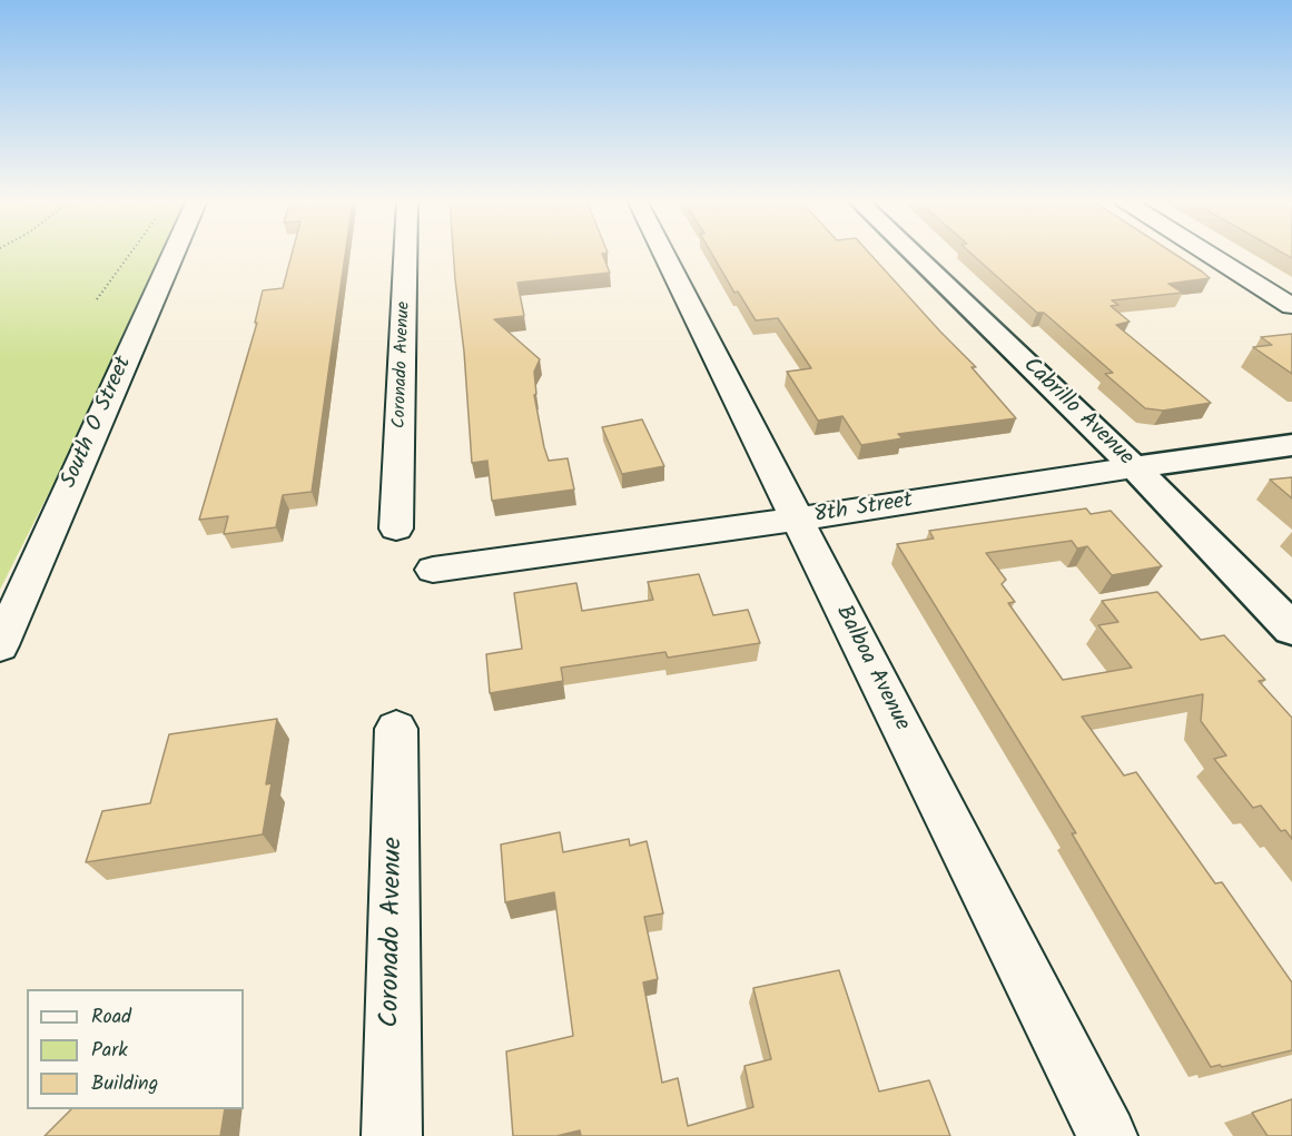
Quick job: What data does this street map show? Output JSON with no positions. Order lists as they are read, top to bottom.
{
  "streets": {
    "street": [
      "Coronado Avenue",
      "Cabrillo Avenue",
      "South O Street",
      "8th Street",
      "Balboa Avenue"
    ]
  },
  "crossings": [
    ["Cabrillo Avenue", "8th Street"],
    ["8th Street", "Balboa Avenue"]
  ],
  "legend": ["Road", "Park", "Building"]
}
